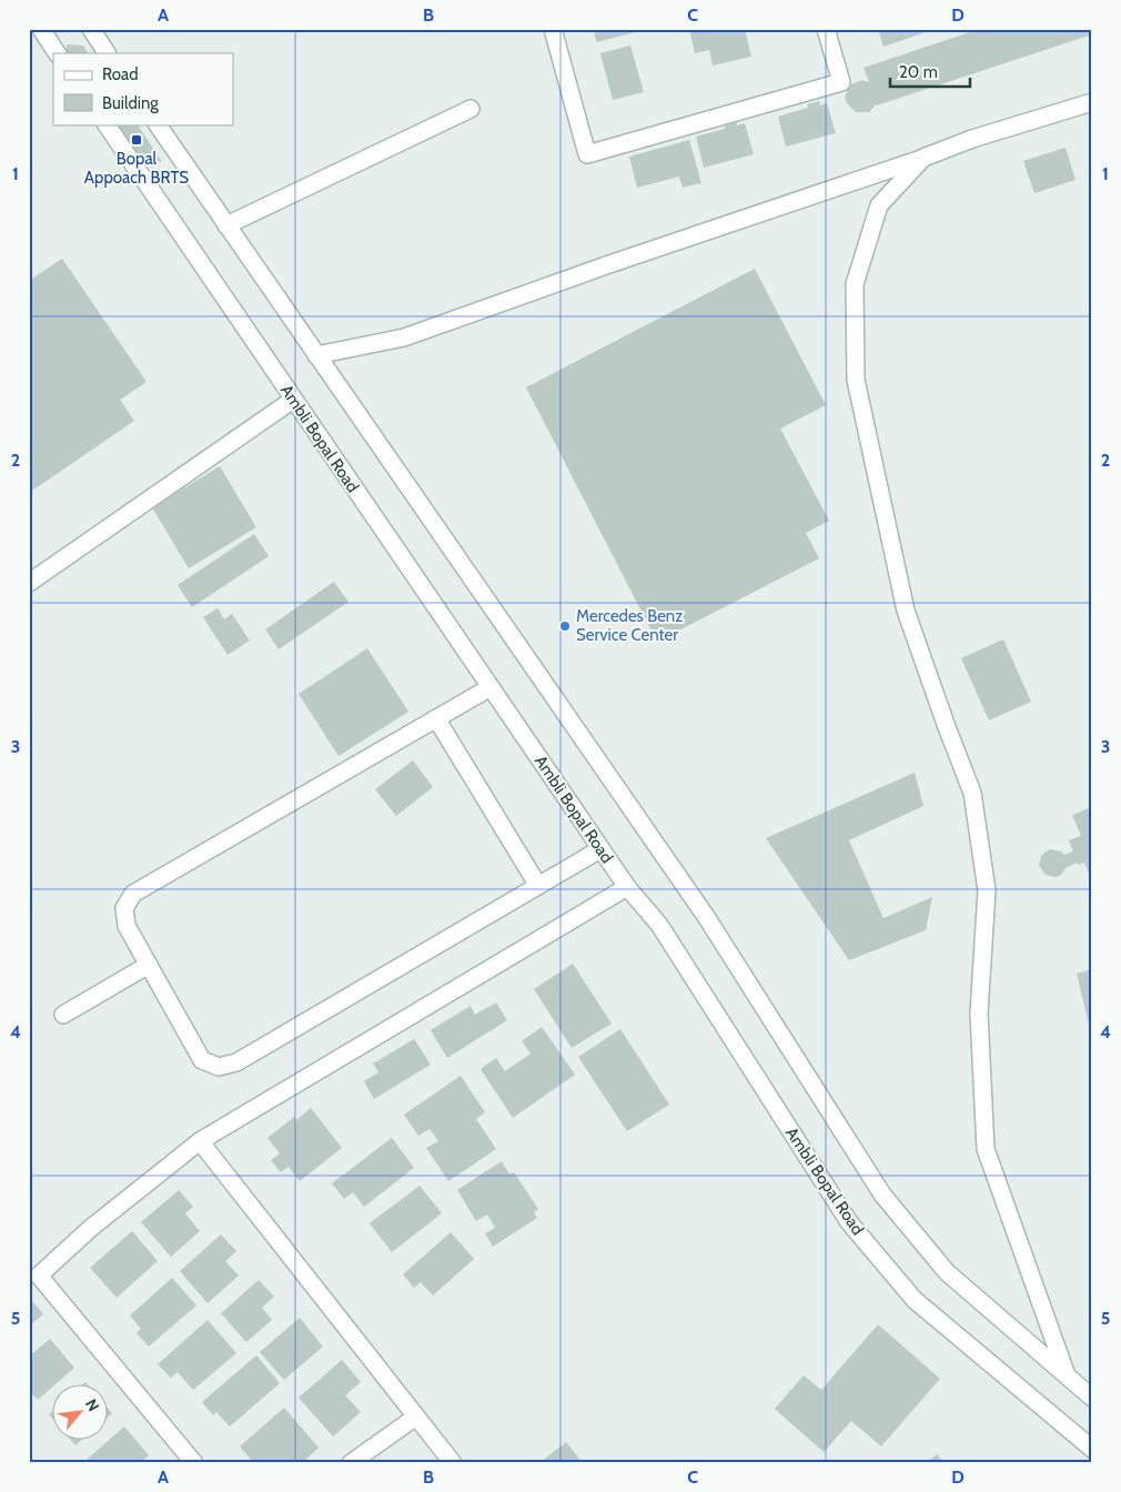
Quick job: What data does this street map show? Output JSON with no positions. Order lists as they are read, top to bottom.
{
  "streets": {
    "street": ["Ambli Bopal Road"]
  },
  "places": {
    "transit": ["Bopal Appoach BRTS"],
    "other": ["Mercedes Benz Service Center"]
  },
  "legend": ["Road", "Building"],
  "scale_bar": "20 m",
  "north": "top right",
  "grid": {
    "columns": [
      "A",
      "B",
      "C",
      "D"
    ],
    "rows": [
      "1",
      "2",
      "3",
      "4",
      "5"
    ]
  }
}
